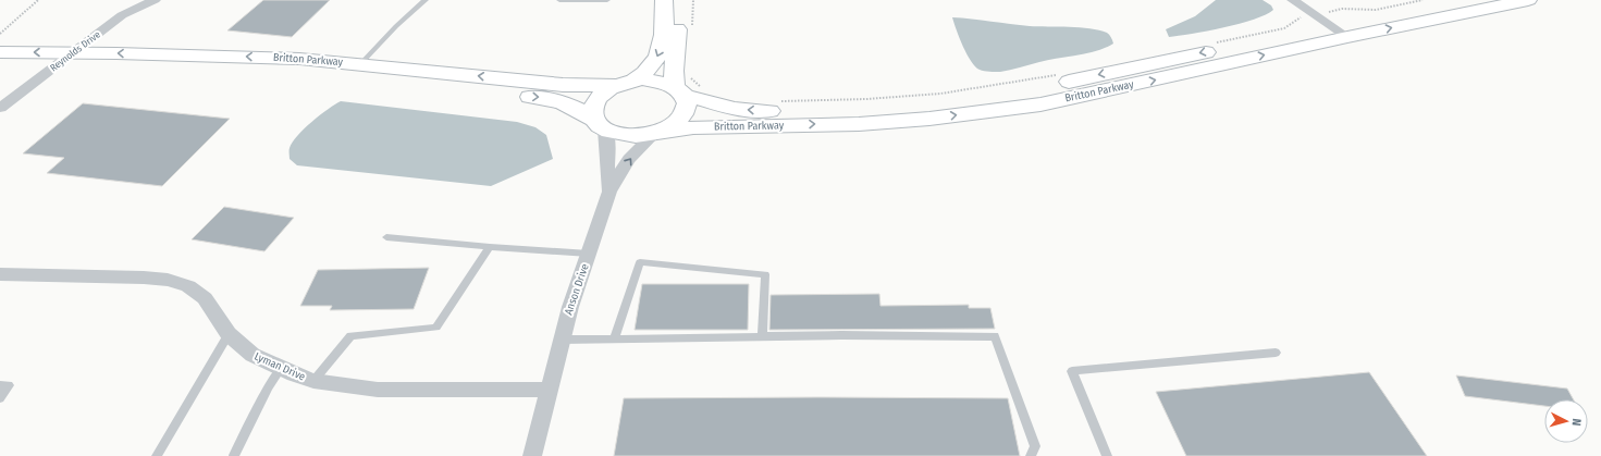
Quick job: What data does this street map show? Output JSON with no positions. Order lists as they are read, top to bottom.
{
  "streets": {
    "main road": ["Britton Parkway"],
    "street": ["Reynolds Drive", "Anson Drive", "Lyman Drive"]
  },
  "crossings": [
    ["Reynolds Drive", "Britton Parkway"],
    ["Britton Parkway", "Anson Drive"],
    ["Anson Drive", "Lyman Drive"]
  ],
  "north": "right"
}
